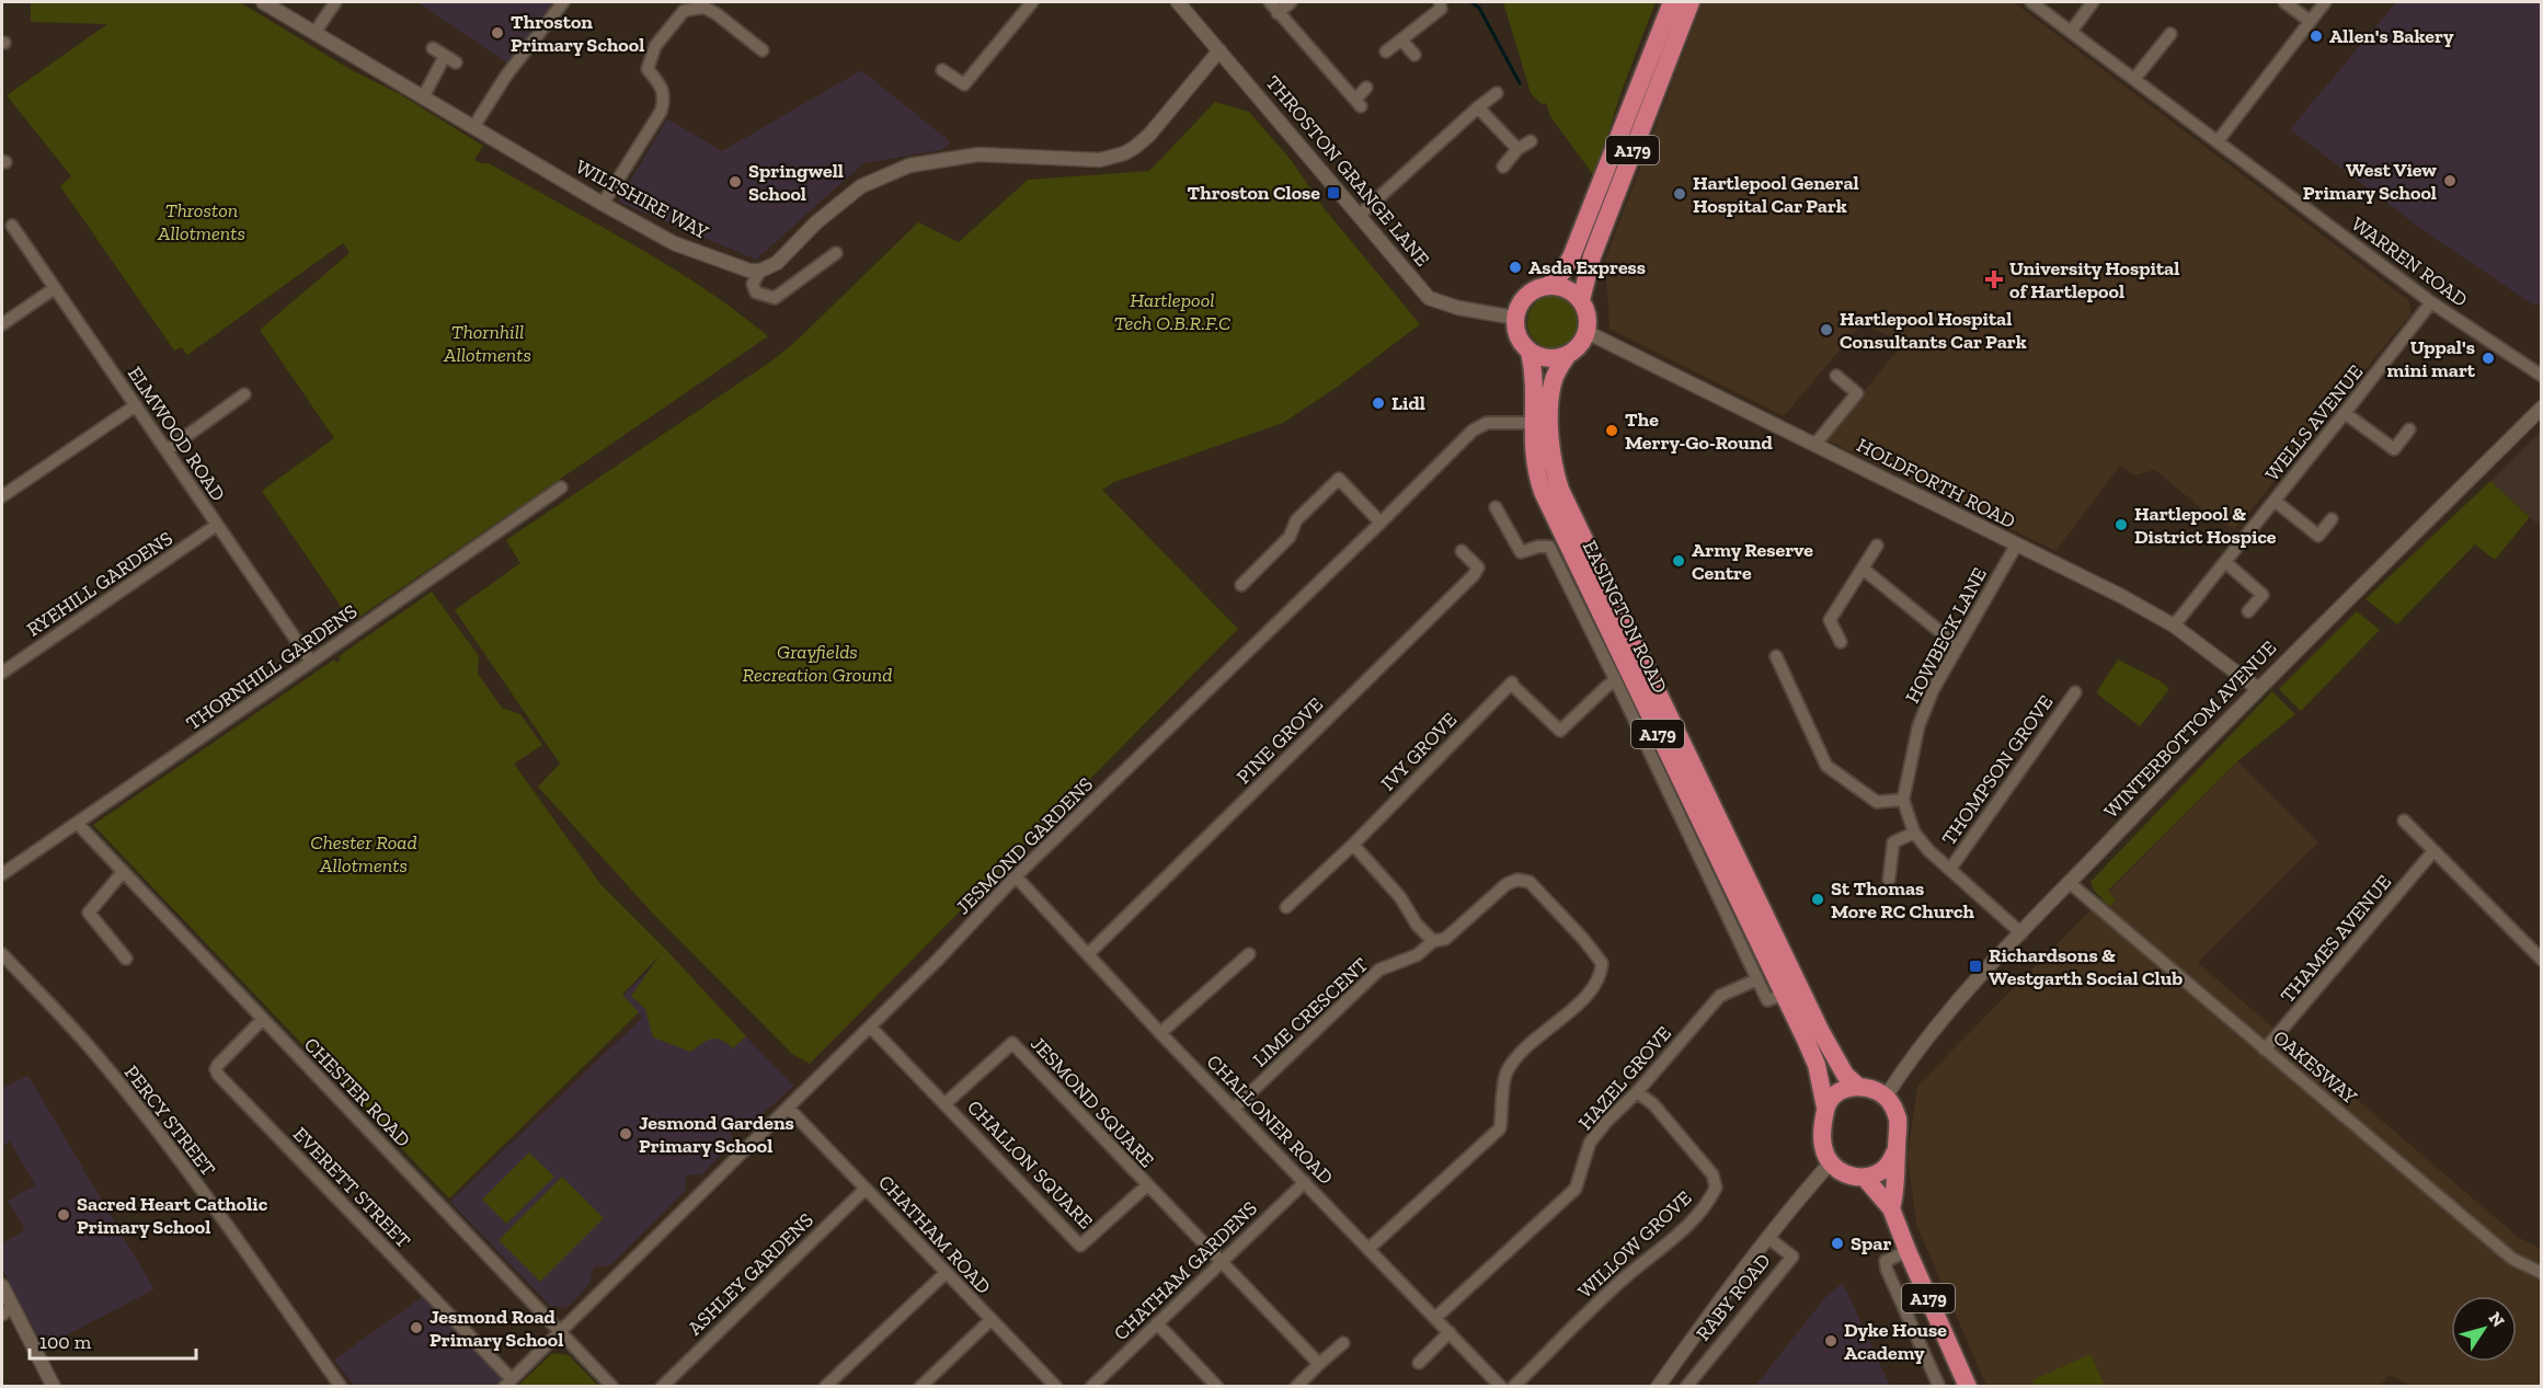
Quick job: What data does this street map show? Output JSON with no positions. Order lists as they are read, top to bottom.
{
  "streets": {
    "highway": ["A179", "EASINGTON ROAD"],
    "street": [
      "THROSTON GRANGE LANE",
      "WILTSHIRE WAY",
      "WARREN ROAD",
      "WELLS AVENUE",
      "ELMWOOD ROAD",
      "HOLDFORTH ROAD",
      "RYEHILL GARDENS",
      "HOWBECK LANE",
      "THORNHILL GARDENS",
      "WINTERBOTTOM AVENUE",
      "PINE GROVE",
      "IVY GROVE",
      "THOMPSON GROVE",
      "JESMOND GARDENS",
      "THAMES AVENUE",
      "LIME CRESCENT",
      "OAKESWAY",
      "HAZEL GROVE",
      "CHESTER ROAD",
      "JESMOND SQUARE",
      "CHALLONER ROAD",
      "PERCY STREET",
      "CHALLON SQUARE",
      "EVERETT STREET",
      "CHATHAM ROAD",
      "WILLOW GROVE",
      "CHATHAM GARDENS",
      "ASHLEY GARDENS",
      "RABY ROAD"
    ]
  },
  "crossings": [
    ["A179", "THROSTON GRANGE LANE"],
    ["A179", "HOLDFORTH ROAD"],
    ["A179", "EASINGTON ROAD"],
    ["A179", "WINTERBOTTOM AVENUE"],
    ["A179", "RABY ROAD"],
    ["THROSTON GRANGE LANE", "HOLDFORTH ROAD"],
    ["THROSTON GRANGE LANE", "EASINGTON ROAD"],
    ["WARREN ROAD", "WELLS AVENUE"],
    ["WELLS AVENUE", "HOLDFORTH ROAD"],
    ["ELMWOOD ROAD", "RYEHILL GARDENS"],
    ["ELMWOOD ROAD", "THORNHILL GARDENS"],
    ["HOLDFORTH ROAD", "EASINGTON ROAD"],
    ["HOLDFORTH ROAD", "HOWBECK LANE"],
    ["HOLDFORTH ROAD", "WINTERBOTTOM AVENUE"],
    ["EASINGTON ROAD", "WINTERBOTTOM AVENUE"],
    ["EASINGTON ROAD", "IVY GROVE"],
    ["EASINGTON ROAD", "JESMOND GARDENS"],
    ["EASINGTON ROAD", "HAZEL GROVE"],
    ["EASINGTON ROAD", "RABY ROAD"],
    ["HOWBECK LANE", "WINTERBOTTOM AVENUE"],
    ["HOWBECK LANE", "THOMPSON GROVE"],
    ["THORNHILL GARDENS", "CHESTER ROAD"],
    ["WINTERBOTTOM AVENUE", "OAKESWAY"],
    ["WINTERBOTTOM AVENUE", "RABY ROAD"],
    ["PINE GROVE", "CHALLONER ROAD"],
    ["JESMOND GARDENS", "CHESTER ROAD"],
    ["JESMOND GARDENS", "CHALLONER ROAD"],
    ["JESMOND GARDENS", "CHALLON SQUARE"],
    ["JESMOND GARDENS", "EVERETT STREET"],
    ["JESMOND GARDENS", "CHATHAM ROAD"],
    ["THAMES AVENUE", "OAKESWAY"],
    ["LIME CRESCENT", "CHALLONER ROAD"],
    ["HAZEL GROVE", "CHALLONER ROAD"],
    ["HAZEL GROVE", "WILLOW GROVE"],
    ["CHESTER ROAD", "EVERETT STREET"],
    ["JESMOND SQUARE", "CHALLON SQUARE"],
    ["JESMOND SQUARE", "CHATHAM GARDENS"],
    ["CHALLONER ROAD", "CHATHAM GARDENS"],
    ["CHATHAM ROAD", "ASHLEY GARDENS"]
  ],
  "parks": [
    "Throston Allotments",
    "Hartlepool Tech O.B.R.F.C",
    "Thornhill Allotments",
    "Grayfields Recreation Ground",
    "Chester Road Allotments"
  ],
  "places": {
    "other": [
      "Throston Primary School",
      "Allen's Bakery",
      "West View Primary School",
      "Springwell School",
      "Hartlepool General Hospital Car Park",
      "Asda Express",
      "Hartlepool Hospital Consultants Car Park",
      "Uppal's mini mart",
      "Lidl",
      "The Merry-Go-Round",
      "Hartlepool & District Hospice",
      "Army Reserve Centre",
      "St Thomas More RC Church",
      "Jesmond Gardens Primary School",
      "Sacred Heart Catholic Primary School",
      "Spar",
      "Jesmond Road Primary School",
      "Dyke House Academy"
    ],
    "transit": ["Throston Close", "Richardsons & Westgarth Social Club"],
    "health": ["University Hospital of Hartlepool"]
  },
  "scale_bar": "100 m",
  "north": "top right"
}
